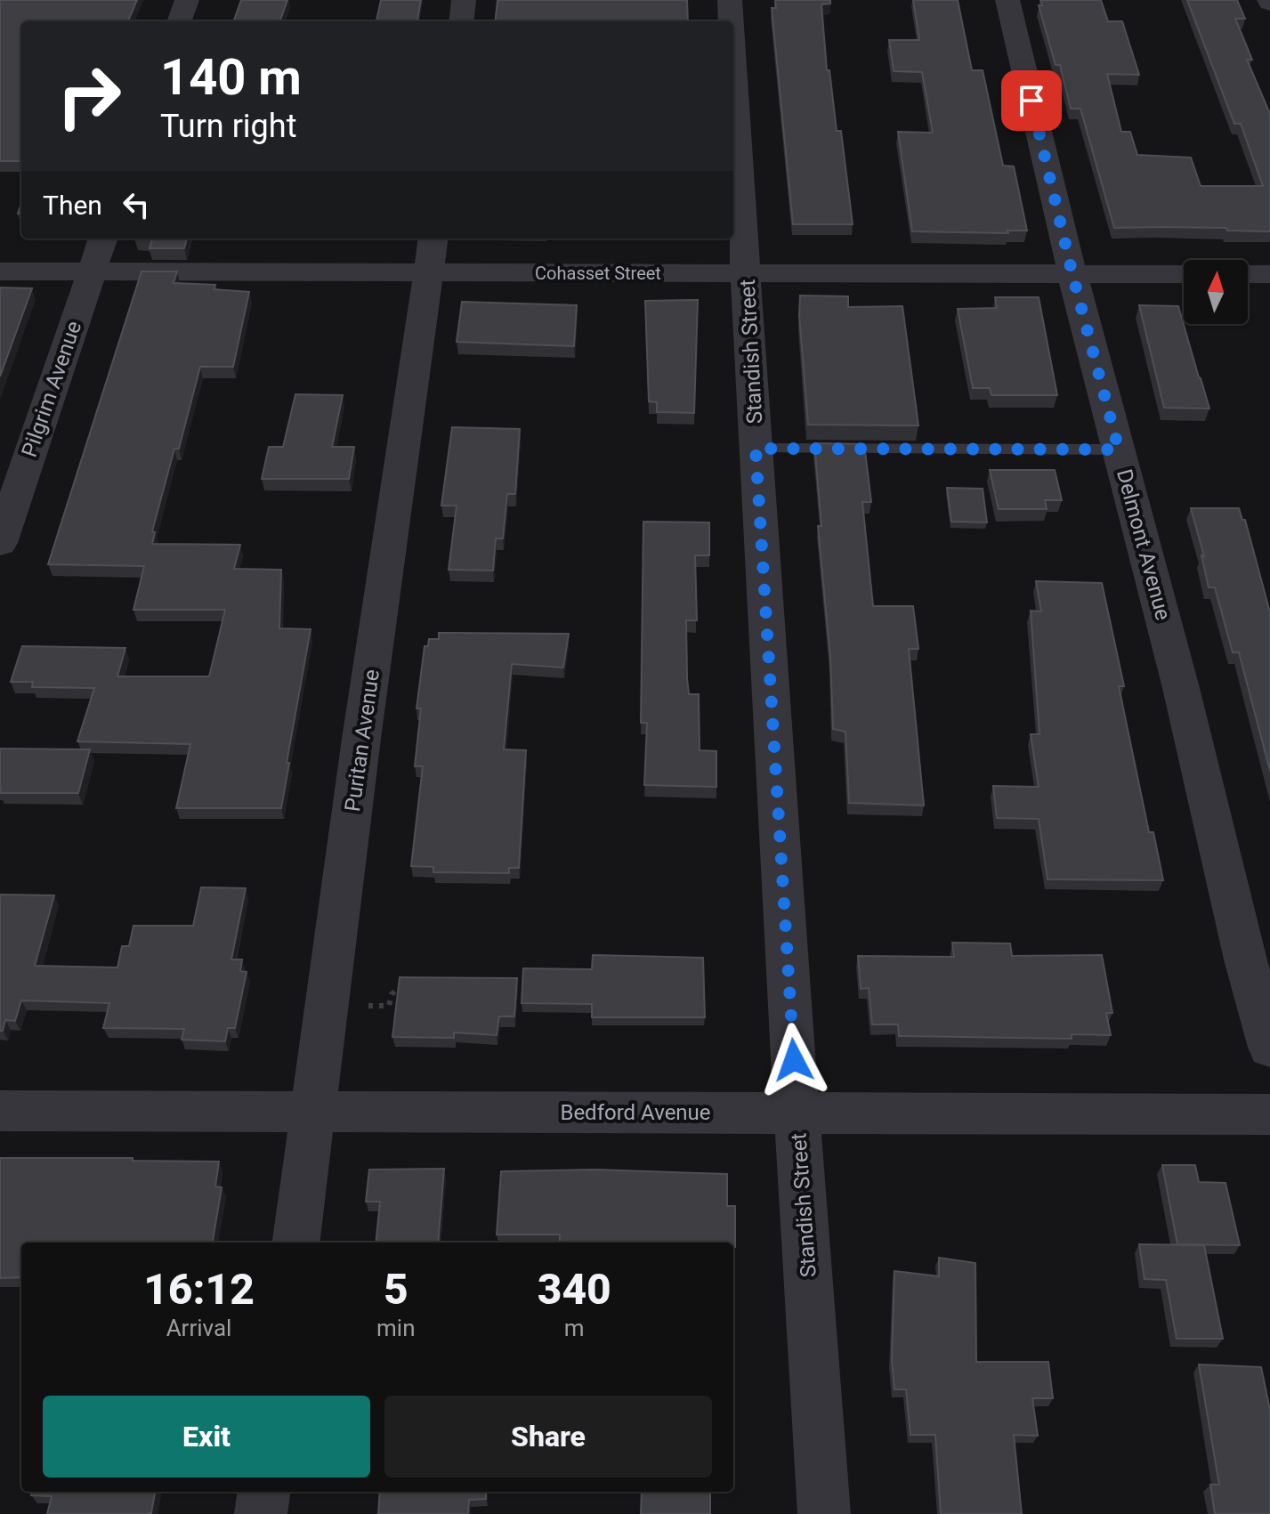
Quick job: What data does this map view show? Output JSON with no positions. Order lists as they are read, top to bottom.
{
  "streets": {
    "street": [
      "Cohasset Street",
      "Standish Street",
      "Pilgrim Avenue",
      "Delmont Avenue",
      "Puritan Avenue",
      "Bedford Avenue"
    ]
  },
  "crossings": [
    ["Cohasset Street", "Standish Street"],
    ["Cohasset Street", "Pilgrim Avenue"],
    ["Cohasset Street", "Delmont Avenue"],
    ["Cohasset Street", "Puritan Avenue"],
    ["Standish Street", "Bedford Avenue"],
    ["Puritan Avenue", "Bedford Avenue"]
  ],
  "north": "top",
  "page": {
    "turn": ["140 m", "Turn right"],
    "then": "Then",
    "eta": [
      "16:12",
      "Arrival",
      "5",
      "min",
      "340",
      "m"
    ],
    "buttons": ["Exit", "Share"]
  }
}
